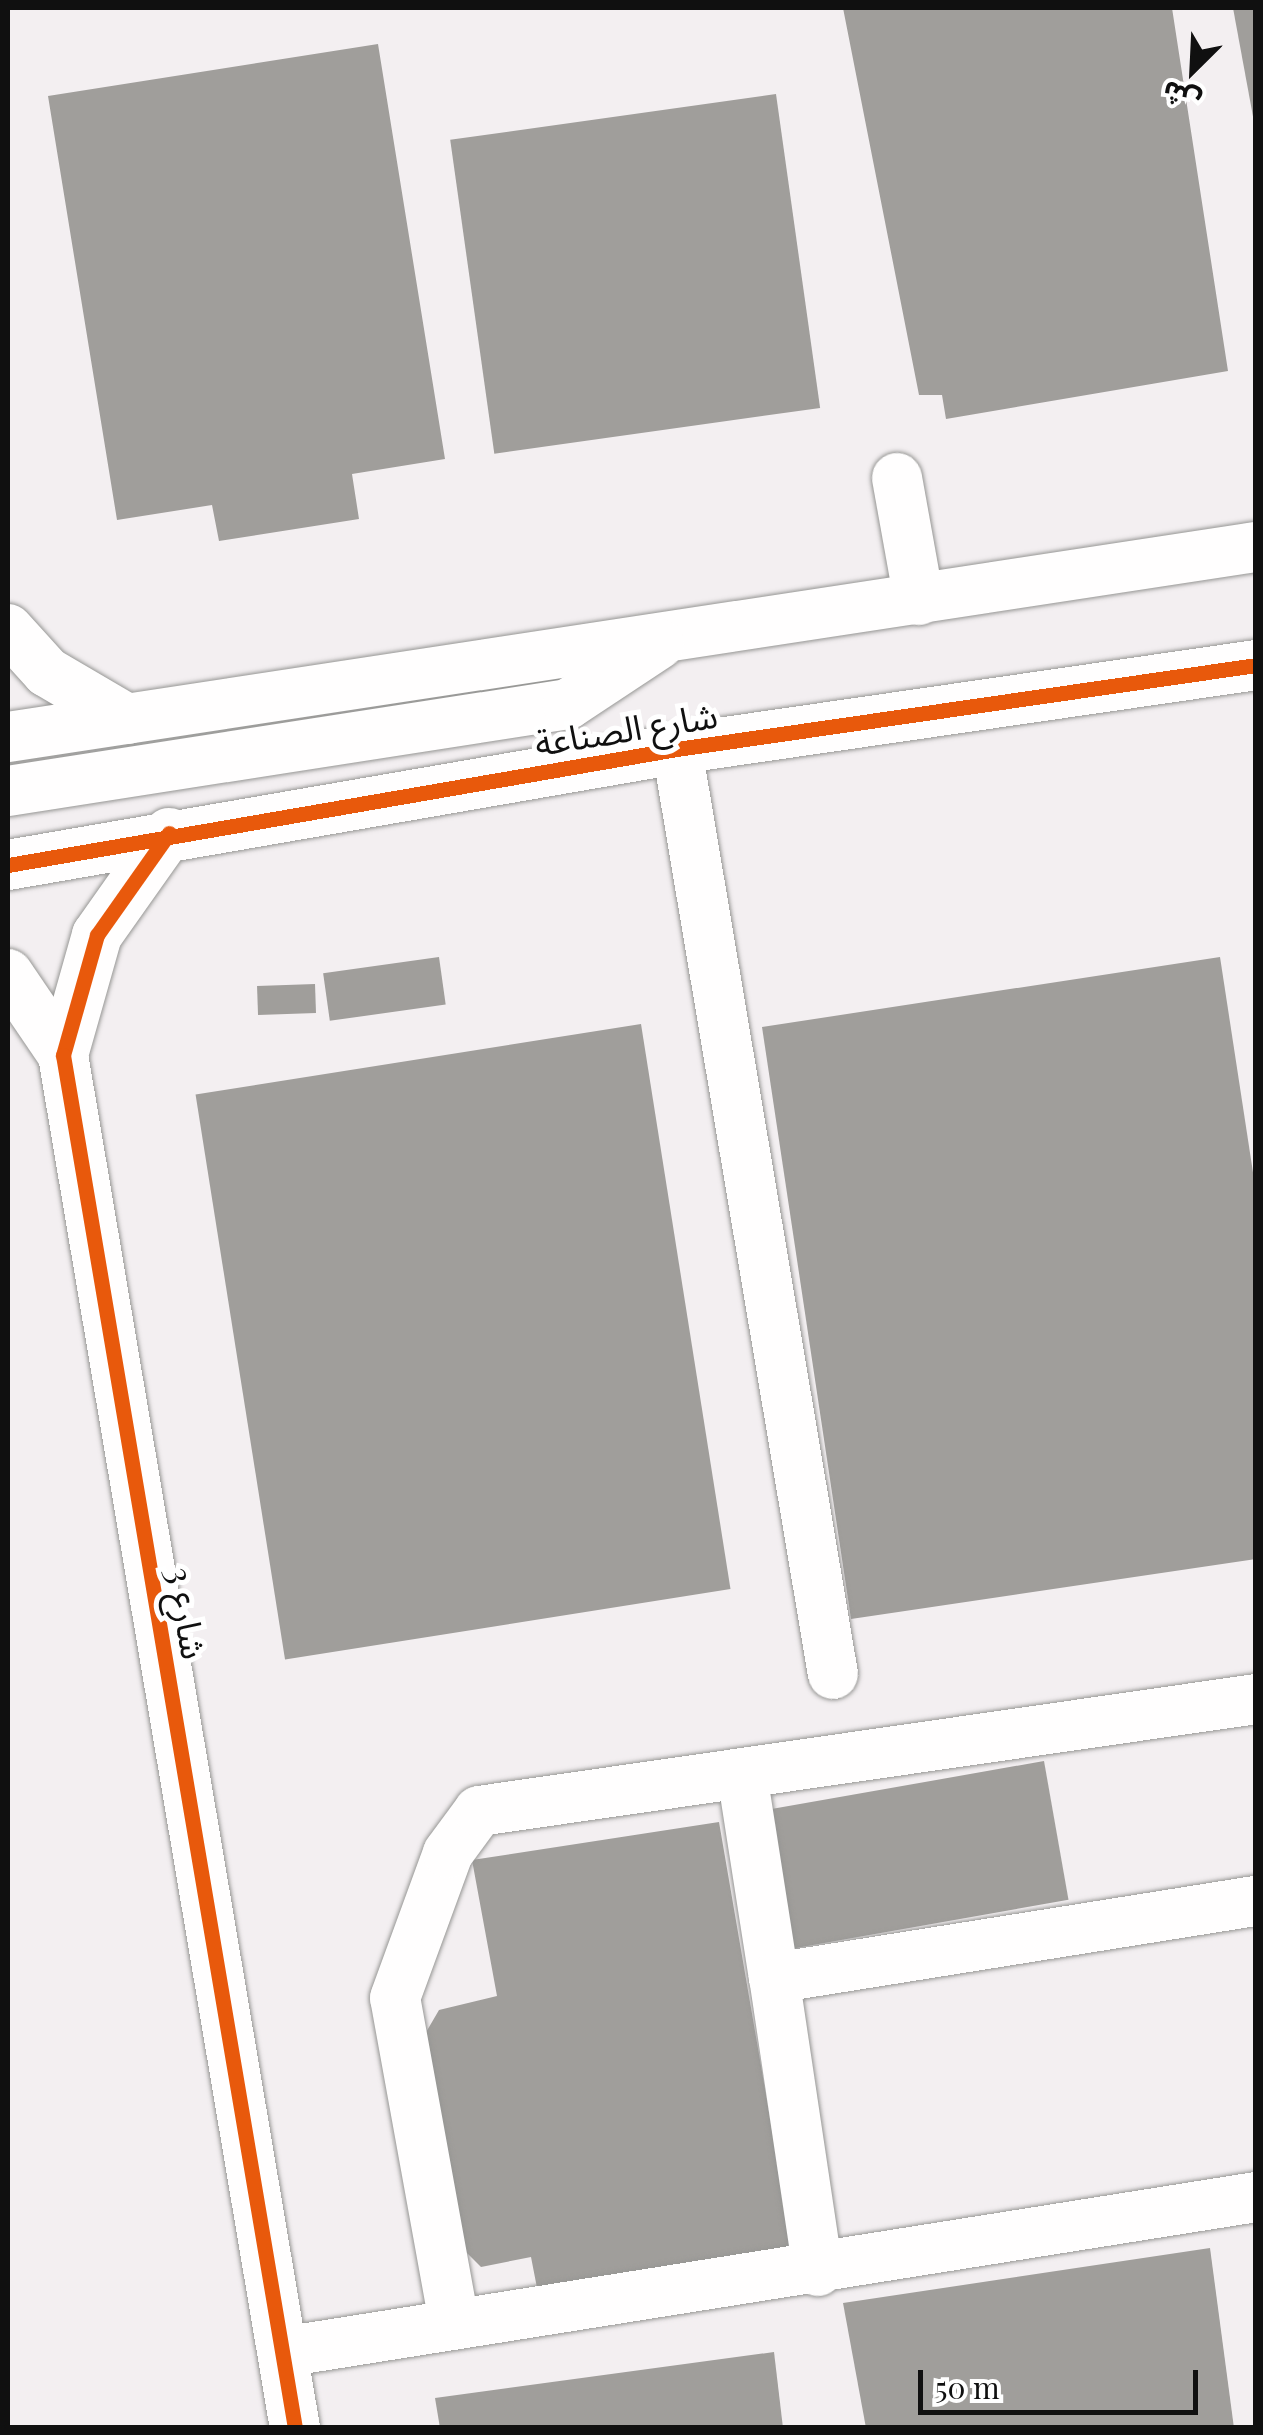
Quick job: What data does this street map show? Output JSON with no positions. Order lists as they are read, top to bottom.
{
  "streets": {
    "street": ["شارع الصناعة", "شارع 3"]
  },
  "crossings": [
    ["شارع الصناعة", "شارع 3"]
  ],
  "scale_bar": "50 m",
  "north": "bottom left"
}
